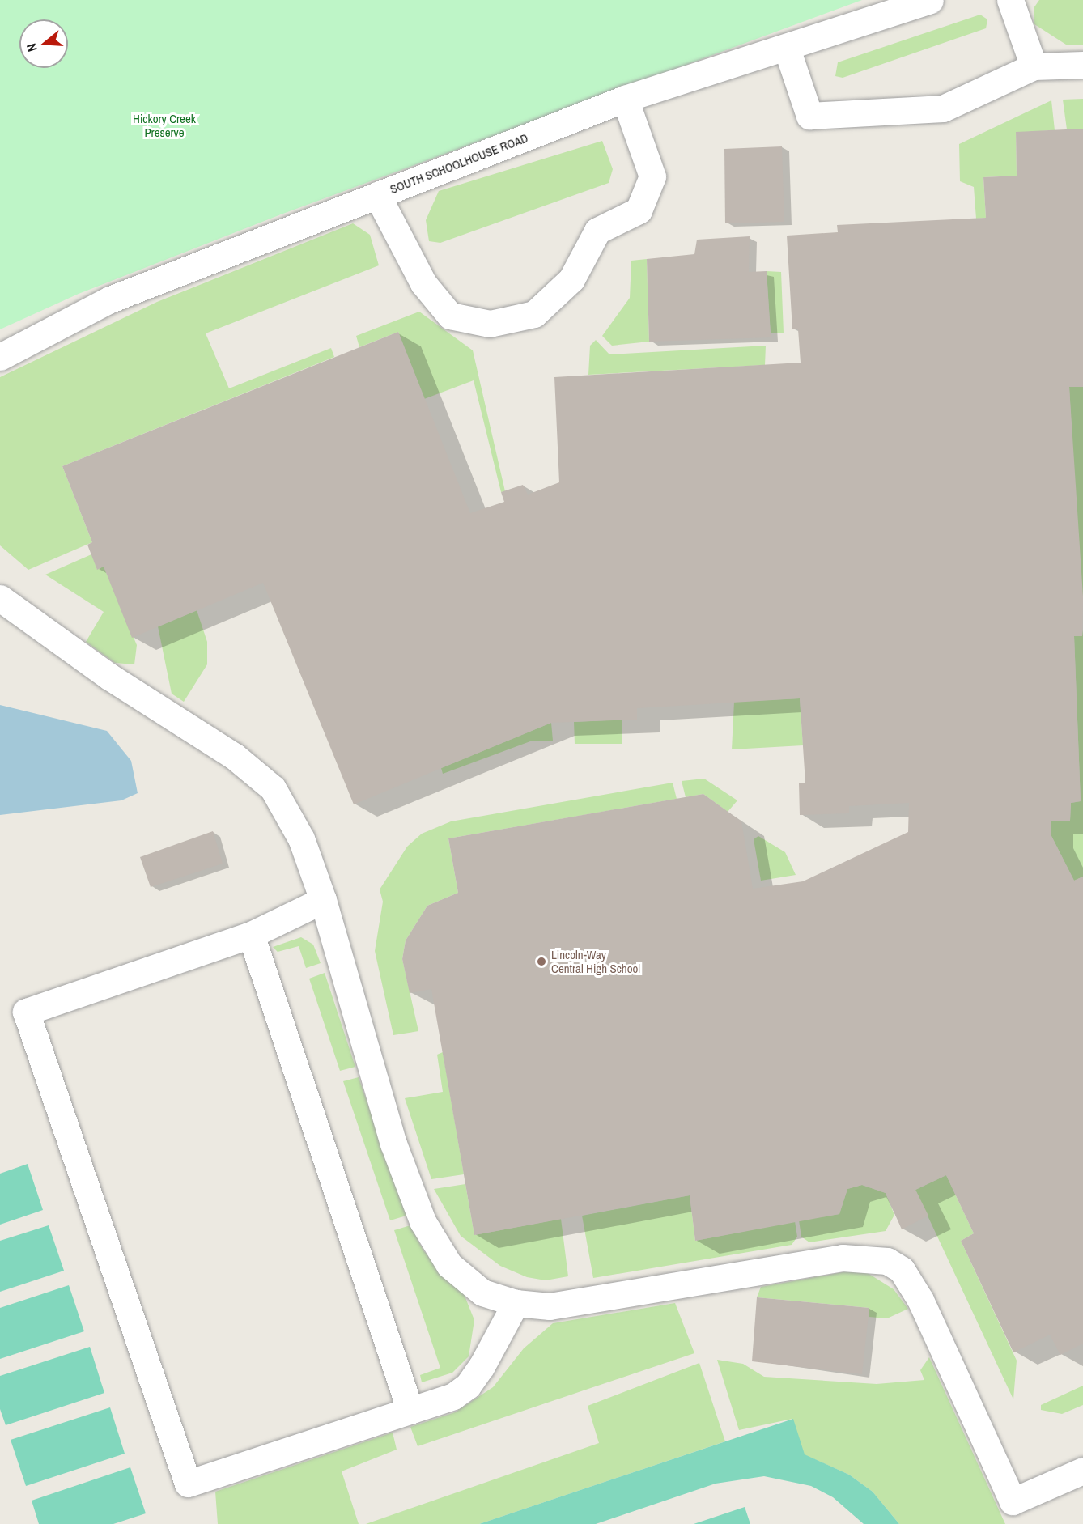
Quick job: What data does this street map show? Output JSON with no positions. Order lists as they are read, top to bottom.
{
  "streets": {
    "street": ["SOUTH SCHOOLHOUSE ROAD"]
  },
  "parks": ["Hickory Creek Preserve"],
  "places": ["Lincoln-Way Central High School"],
  "north": "left"
}
